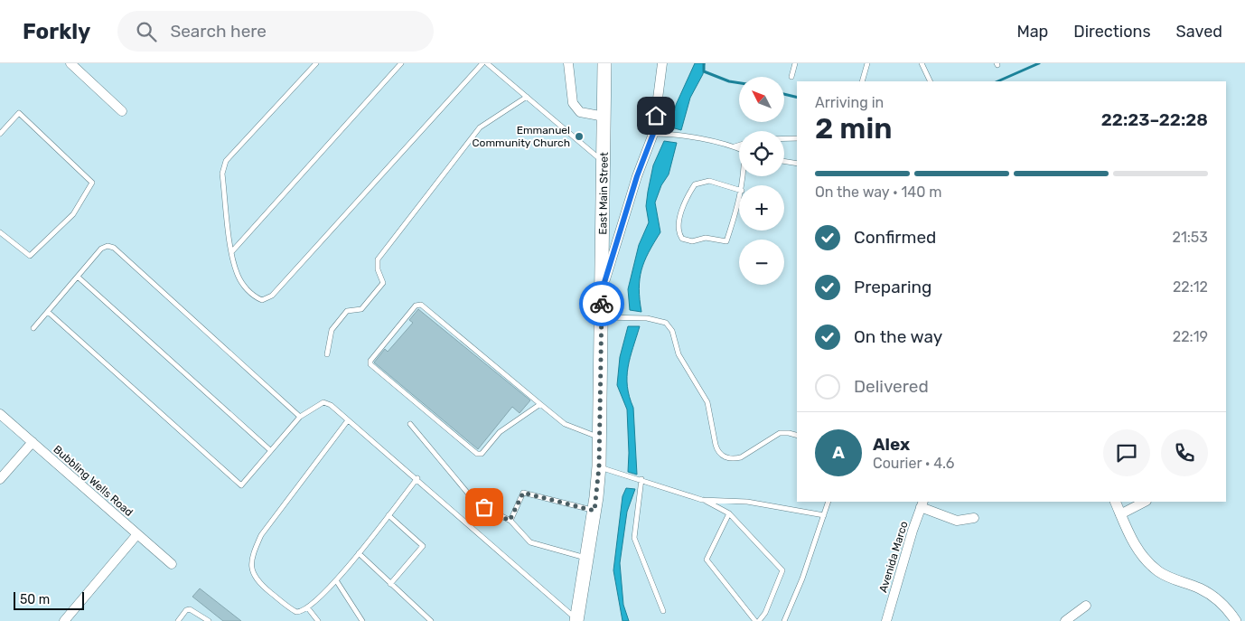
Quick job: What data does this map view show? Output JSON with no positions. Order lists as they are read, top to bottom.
{
  "streets": {
    "main road": ["East Main Street"],
    "street": ["Bubbling Wells Road", "Avenida Marco"]
  },
  "places": ["Emmanuel Community Church"],
  "scale_bar": "50 m",
  "north": "top left",
  "page": {
    "header": "Forkly",
    "search": "Search here",
    "nav": ["Map", "Directions", "Saved"],
    "map_buttons": ["+", "−"],
    "heading": ["2 min", "Arriving in", "22:23–22:28"],
    "panel": ["Alex", "Courier · 4.6"],
    "bar": "On the way · 140 m",
    "list": [
      ["Confirmed", "21:53"],
      ["Preparing", "22:12"],
      ["On the way", "22:19"],
      "Delivered"
    ],
    "round": "A",
    "scale": "50 m"
  }
}
